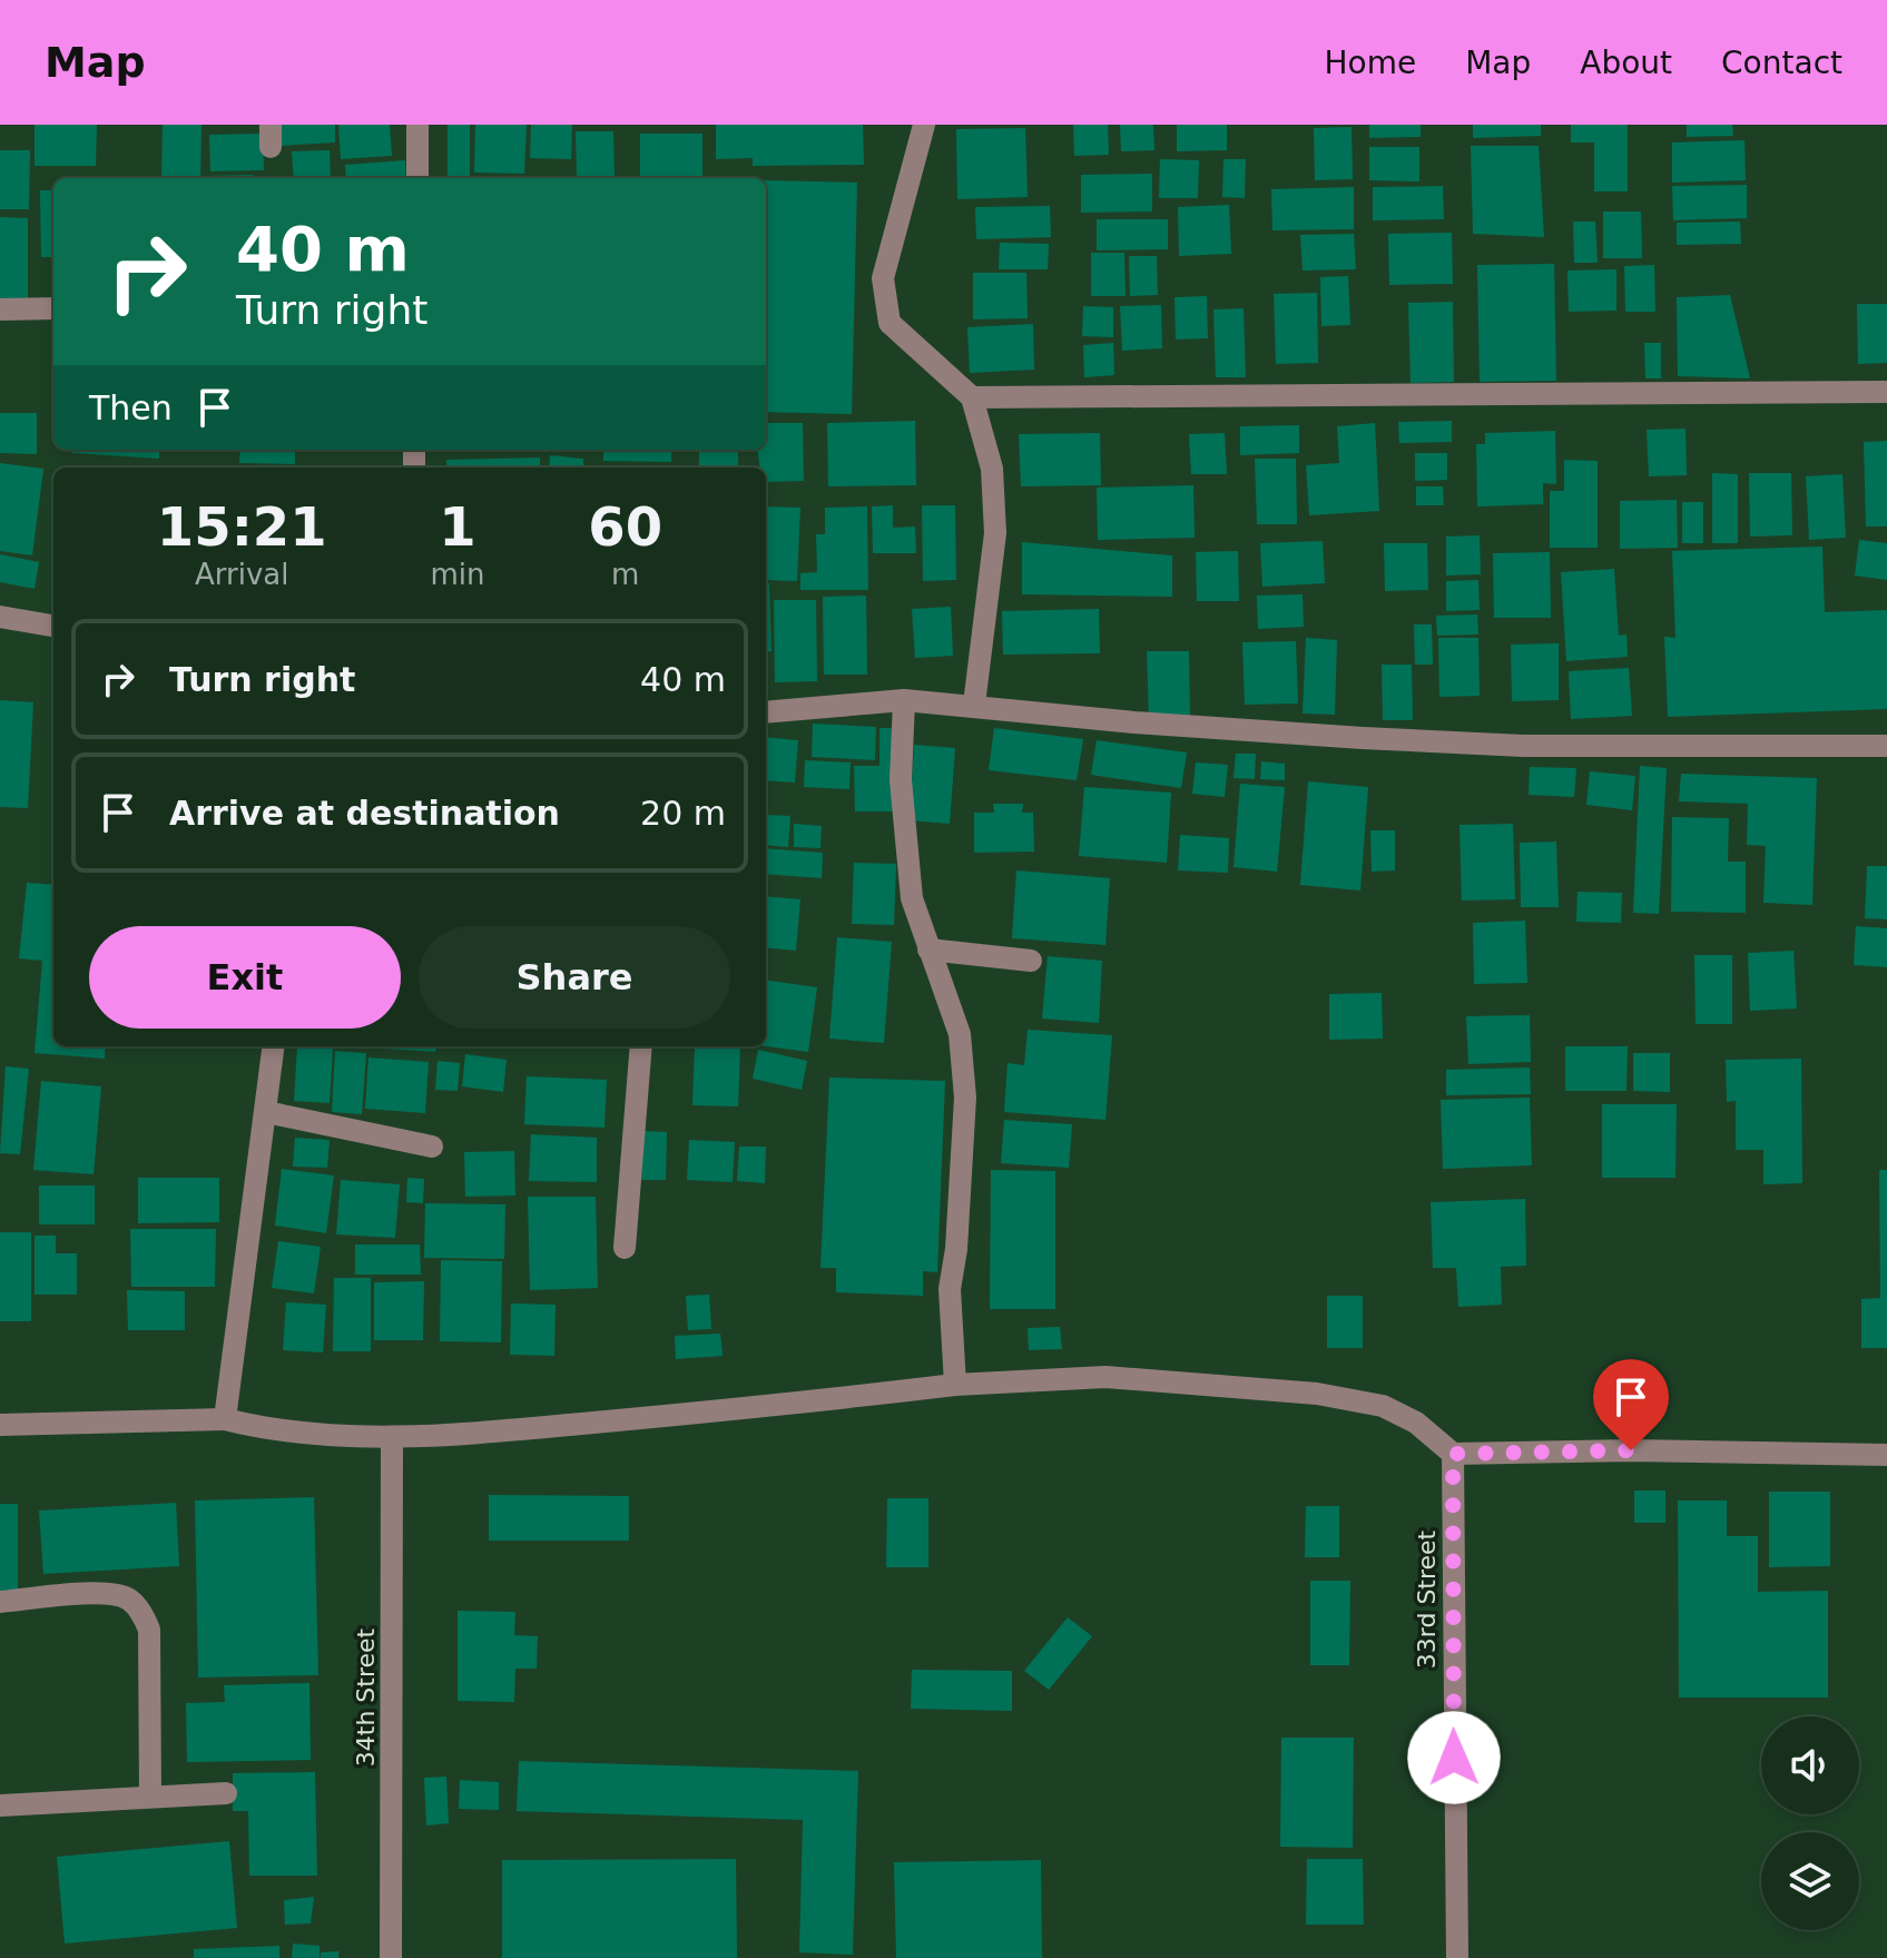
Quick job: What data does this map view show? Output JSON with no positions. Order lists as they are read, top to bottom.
{
  "streets": {
    "street": ["33rd Street", "34th Street"]
  },
  "page": {
    "header": "Map",
    "nav": [
      "Home",
      "Map",
      "About",
      "Contact"
    ],
    "turn": ["40 m", "Turn right"],
    "then": "Then",
    "eta": [
      "15:21",
      "Arrival",
      "1",
      "min",
      "60",
      "m"
    ],
    "list": [
      {
        "name": "Turn right",
        "value": "40 m"
      },
      {
        "name": "Arrive at destination",
        "value": "20 m"
      }
    ],
    "buttons": ["Exit", "Share"]
  }
}
